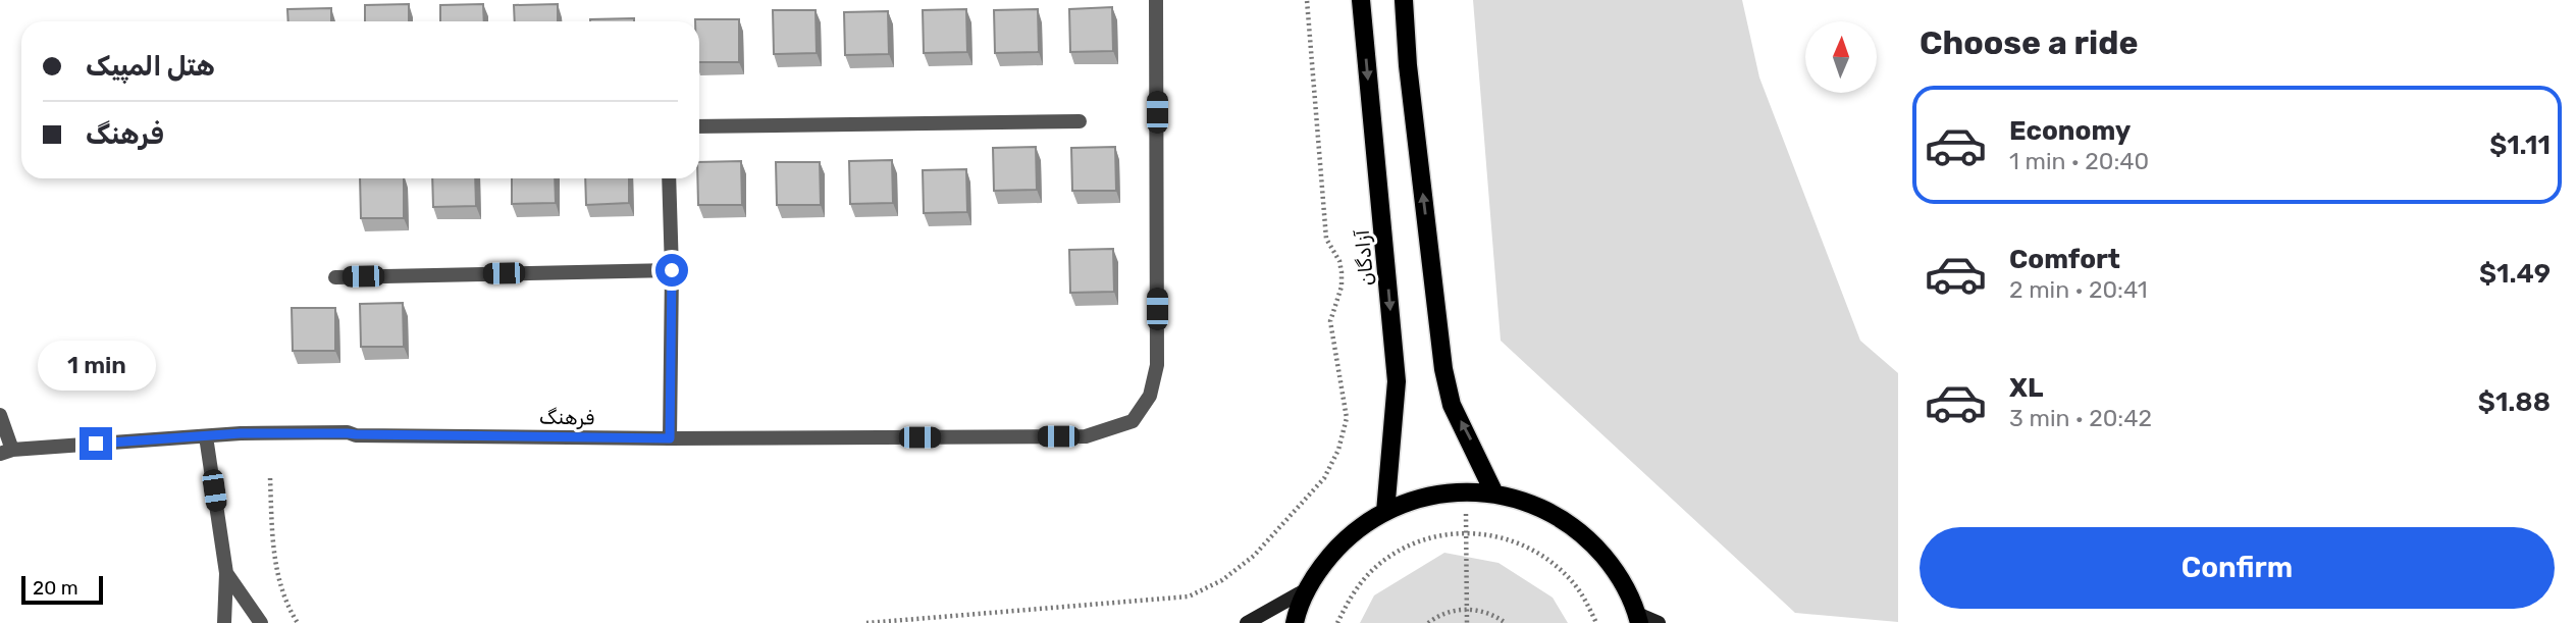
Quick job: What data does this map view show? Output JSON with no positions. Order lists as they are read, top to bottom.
{
  "streets": {
    "main road": ["آزادگان"],
    "street": ["فرهنگ"]
  },
  "scale_bar": "20 m",
  "north": "top",
  "page": {
    "heading": "Choose a ride",
    "banner": ["هتل المپیک", "فرهنگ"],
    "list": [
      {
        "name": "Economy",
        "note": "1 min · 20:40",
        "value": "$1.11"
      },
      {
        "name": "Comfort",
        "note": "2 min · 20:41",
        "value": "$1.49"
      },
      {
        "name": "XL",
        "note": "3 min · 20:42",
        "value": "$1.88"
      }
    ],
    "bubble": "1 min",
    "buttons": "Confirm",
    "scale": "20 m"
  }
}
